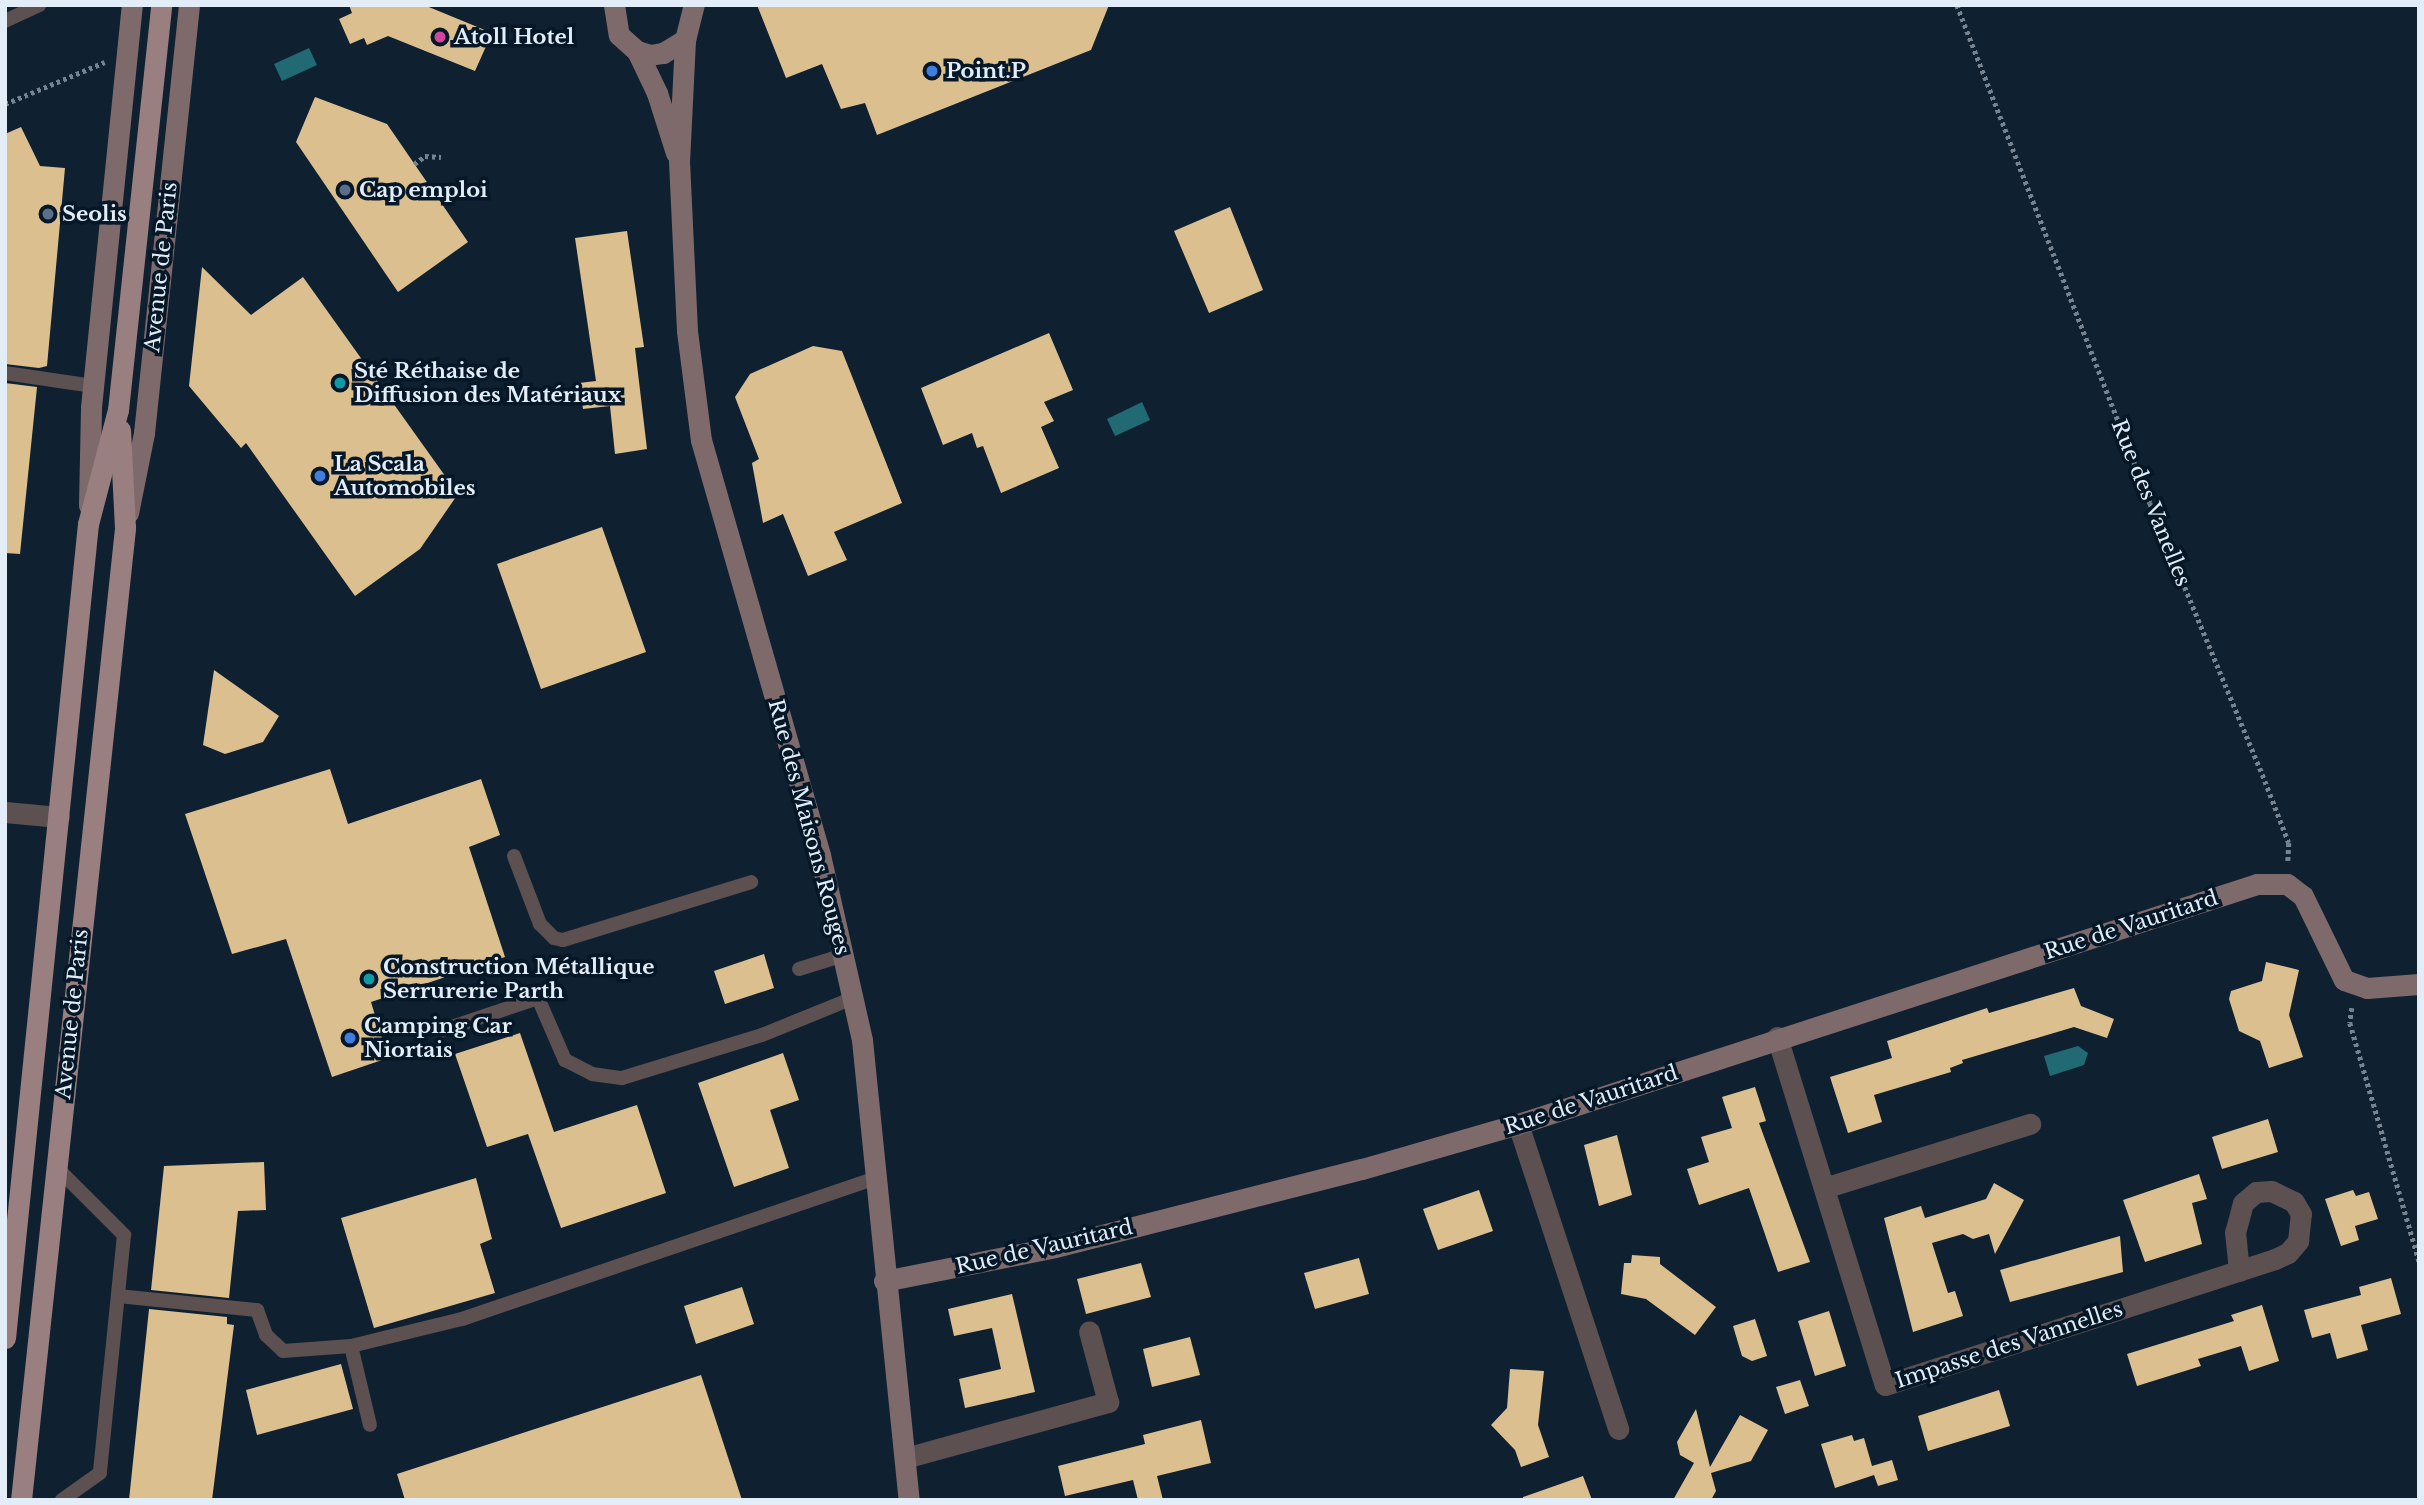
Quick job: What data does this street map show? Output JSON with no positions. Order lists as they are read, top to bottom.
{
  "streets": {
    "main road": ["Avenue de Paris"],
    "street": ["Rue des Maisons Rouges", "Rue de Vauritard", "Impasse des Vannelles"],
    "path": ["Rue des Vanelles"]
  },
  "crossings": [
    ["Rue des Vanelles", "Rue de Vauritard"],
    ["Rue des Maisons Rouges", "Rue de Vauritard"],
    ["Rue de Vauritard", "Impasse des Vannelles"]
  ],
  "places": [
    "Atoll Hotel",
    "Point.P",
    "Cap emploi",
    "Seolis",
    "Sté Réthaise de Diffusion des Matériaux",
    "La Scala Automobiles",
    "Construction Métallique Serrurerie Parth",
    "Camping Car Niortais"
  ]
}
